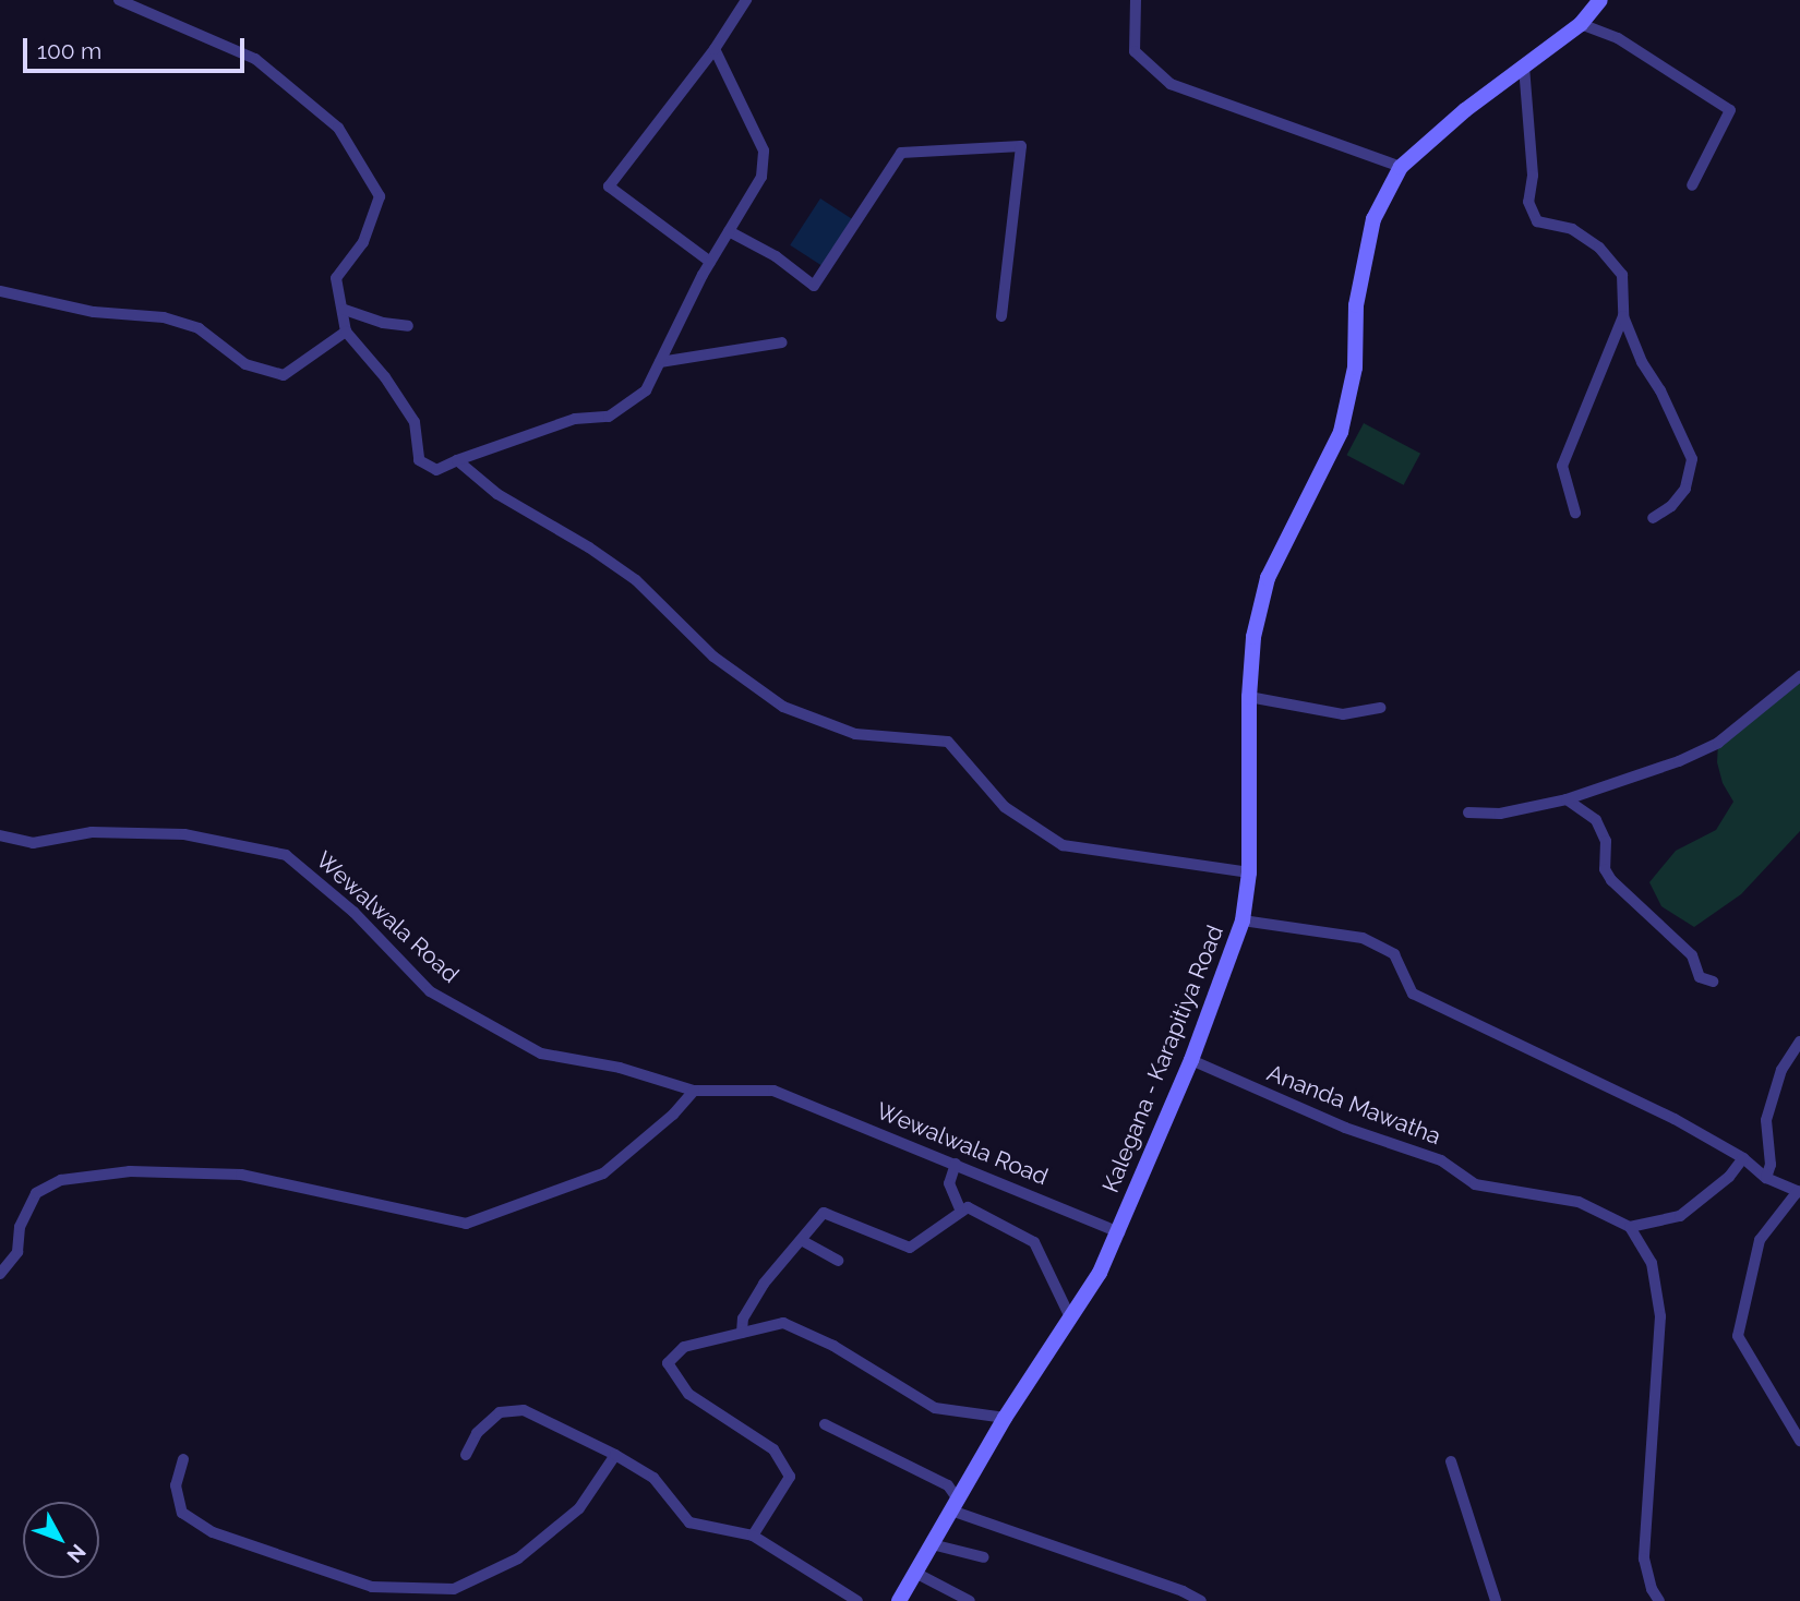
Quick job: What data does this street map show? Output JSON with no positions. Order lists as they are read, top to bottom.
{
  "streets": {
    "main road": ["Kalegana - Karapitiya Road"],
    "street": ["Wewalwala Road", "Ananda Mawatha"]
  },
  "crossings": [
    ["Wewalwala Road", "Kalegana - Karapitiya Road"],
    ["Kalegana - Karapitiya Road", "Ananda Mawatha"]
  ],
  "scale_bar": "100 m",
  "north": "bottom right"
}
